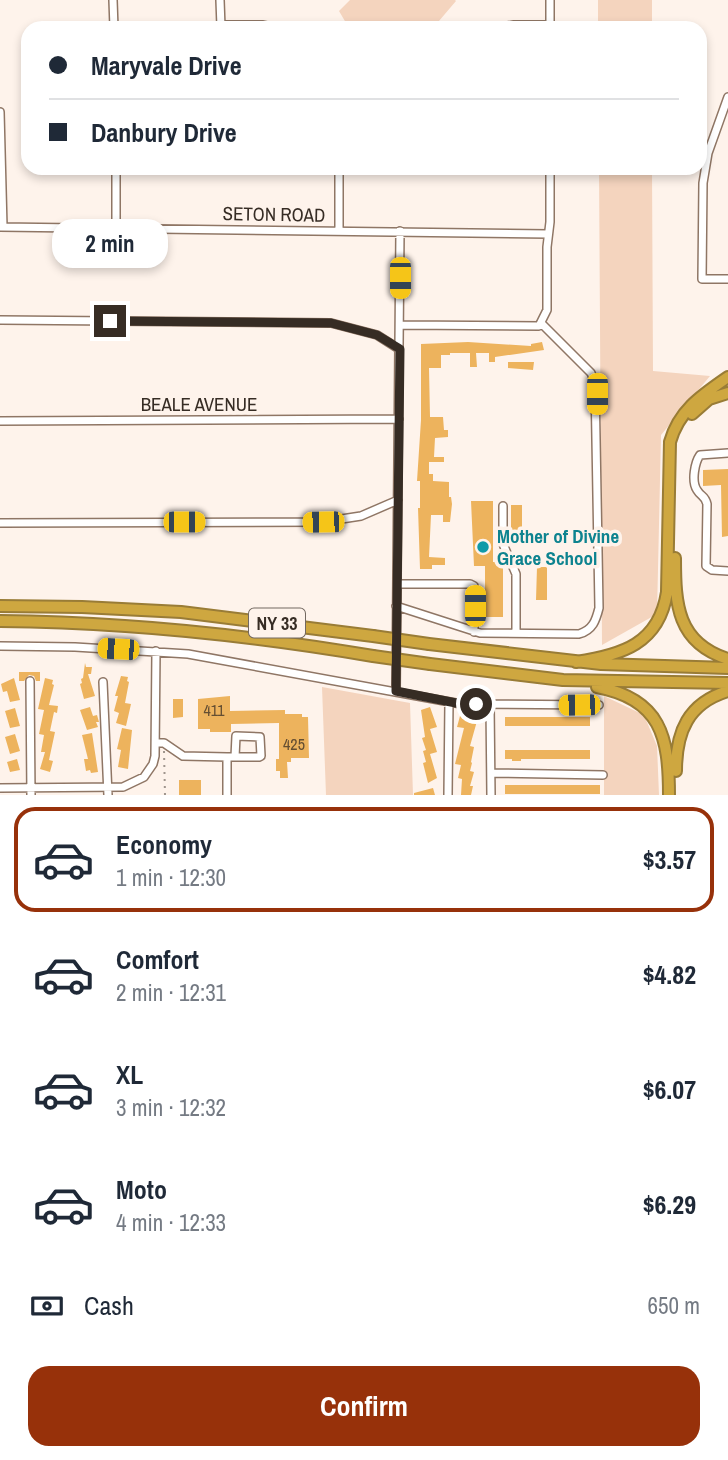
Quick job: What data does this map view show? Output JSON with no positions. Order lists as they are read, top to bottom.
{
  "streets": {
    "highway": ["NY 33"],
    "street": ["SETON ROAD", "BEALE AVENUE"]
  },
  "places": ["Mother of Divine Grace School"],
  "house_numbers": ["411", "425"],
  "page": {
    "banner": ["Maryvale Drive", "Danbury Drive"],
    "bubble": "2 min",
    "list": [
      {
        "name": "Economy",
        "note": "1 min · 12:30",
        "value": "$3.57"
      },
      {
        "name": "Comfort",
        "note": "2 min · 12:31",
        "value": "$4.82"
      },
      {
        "name": "XL",
        "note": "3 min · 12:32",
        "value": "$6.07"
      },
      {
        "name": "Moto",
        "note": "4 min · 12:33",
        "value": "$6.29"
      }
    ],
    "pay": ["Cash", "650 m"],
    "buttons": "Confirm"
  }
}
